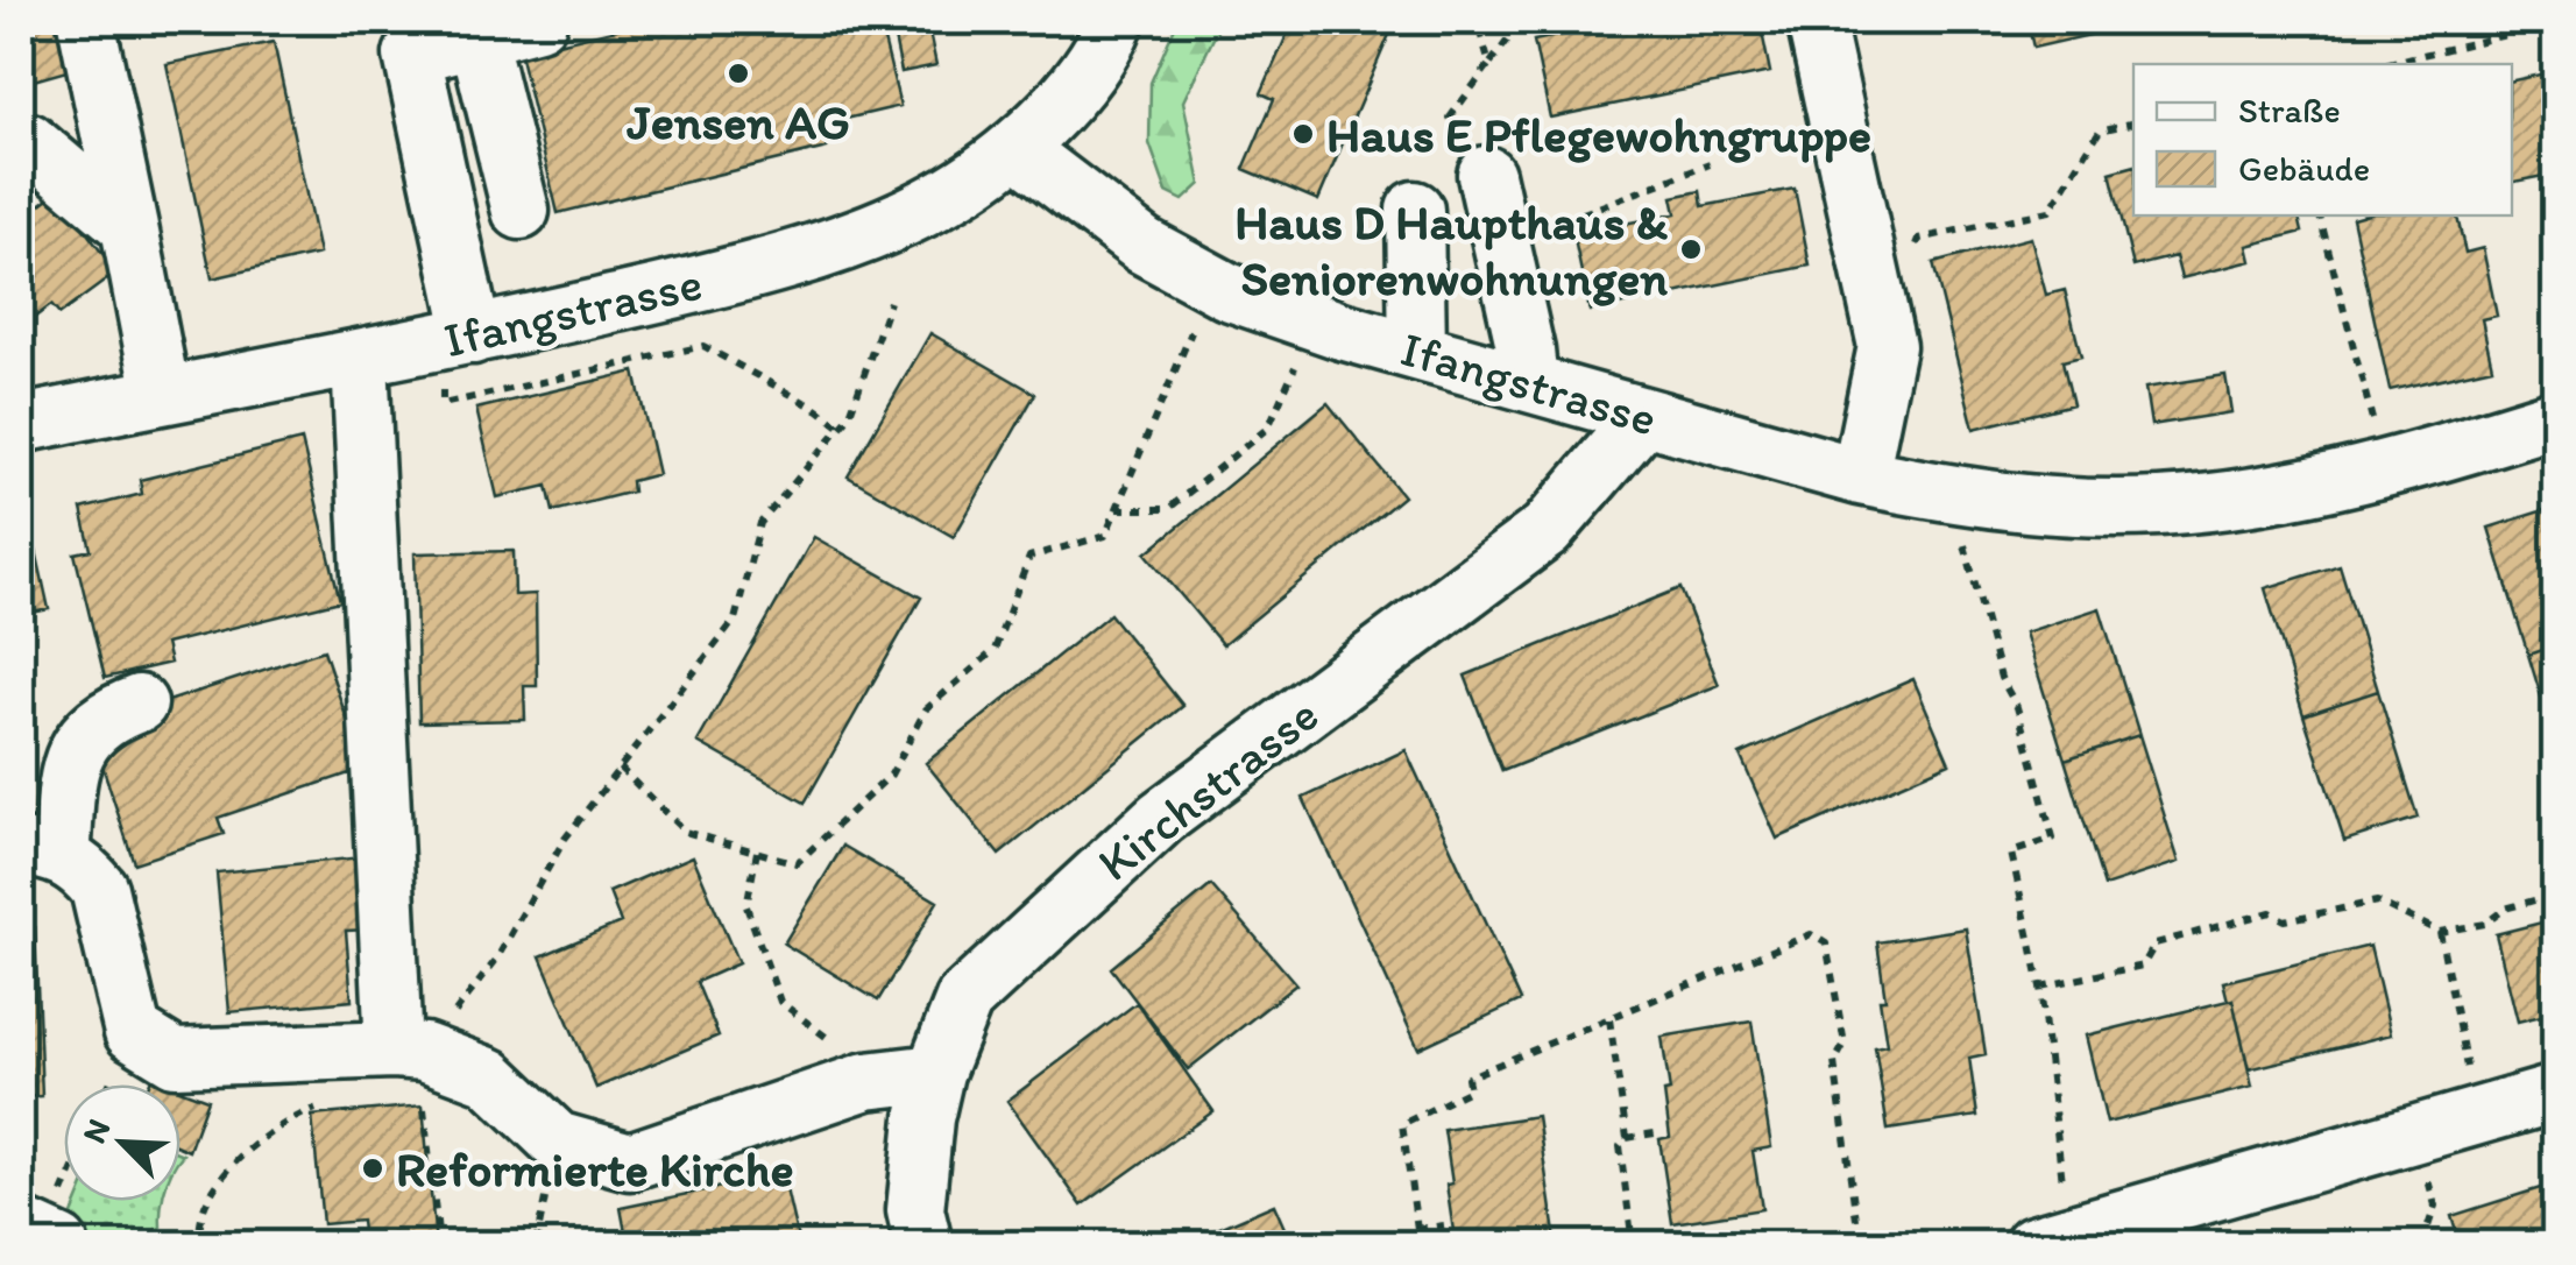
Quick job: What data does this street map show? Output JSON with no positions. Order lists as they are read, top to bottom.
{
  "streets": {
    "street": ["Ifangstrasse", "Kirchstrasse"]
  },
  "crossings": [
    ["Ifangstrasse", "Kirchstrasse"]
  ],
  "places": [
    "Jensen AG",
    "Haus E Pflegewohngruppe",
    "Haus D Haupthaus & Seniorenwohnungen",
    "Reformierte Kirche"
  ],
  "legend": ["Straße", "Gebäude"],
  "north": "top left"
}
